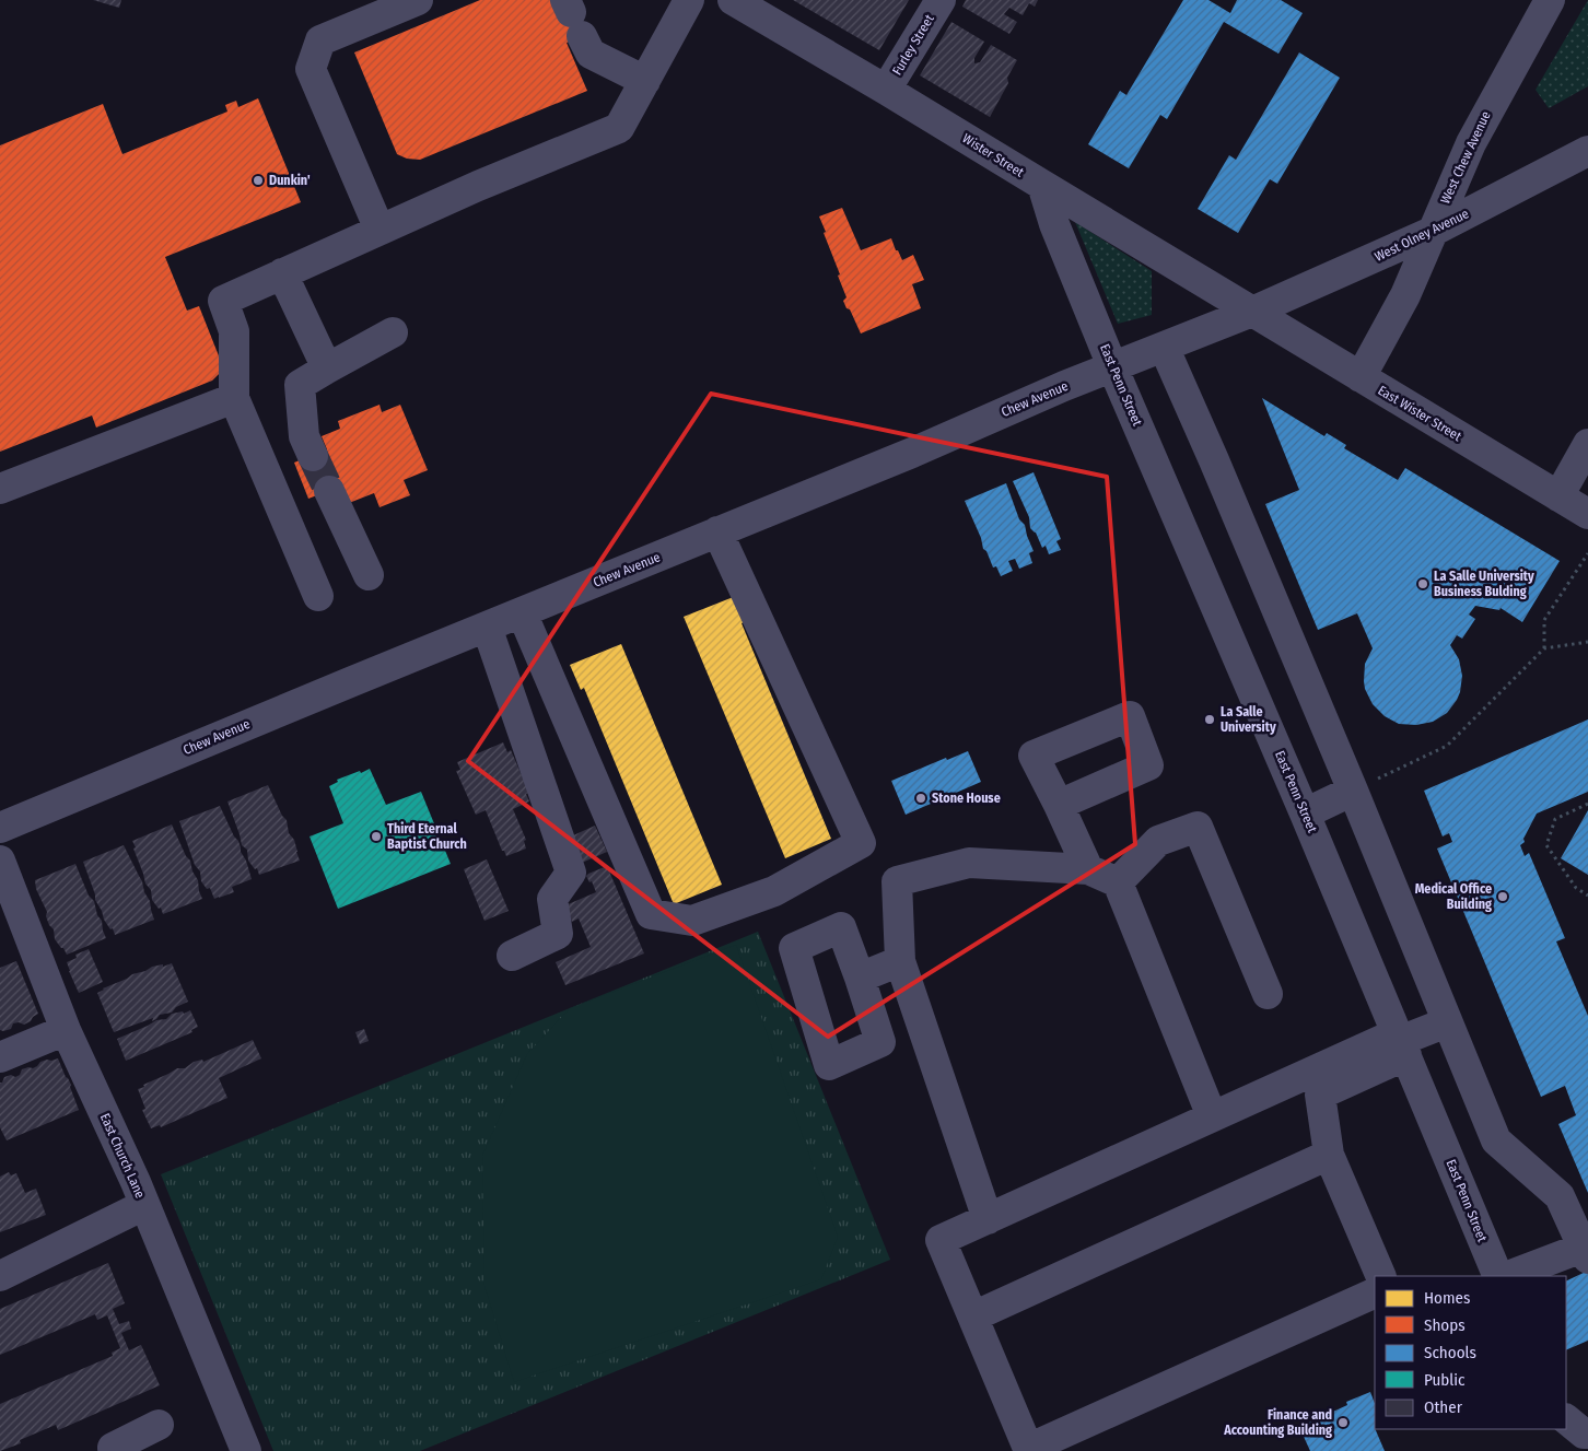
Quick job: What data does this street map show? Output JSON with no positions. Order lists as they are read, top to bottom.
{
  "streets": {
    "street": [
      "Furley Street",
      "Wister Street",
      "West Chew Avenue",
      "West Olney Avenue",
      "East Penn Street",
      "Chew Avenue",
      "East Wister Street",
      "East Church Lane"
    ]
  },
  "crossings": [
    ["Furley Street", "Wister Street"],
    ["Wister Street", "West Olney Avenue"],
    ["Wister Street", "East Penn Street"],
    ["Wister Street", "Chew Avenue"],
    ["Wister Street", "East Wister Street"],
    ["West Chew Avenue", "West Olney Avenue"],
    ["West Chew Avenue", "East Wister Street"],
    ["West Olney Avenue", "Chew Avenue"],
    ["West Olney Avenue", "East Wister Street"],
    ["East Penn Street", "Chew Avenue"],
    ["Chew Avenue", "East Wister Street"]
  ],
  "places": [
    "Dunkin'",
    "La Salle University Business Bulding",
    "La Salle University",
    "Stone House",
    "Third Eternal Baptist Church",
    "Medical Office Building",
    "Finance and Accounting Building"
  ],
  "legend": [
    "Homes",
    "Shops",
    "Schools",
    "Public",
    "Other"
  ]
}
